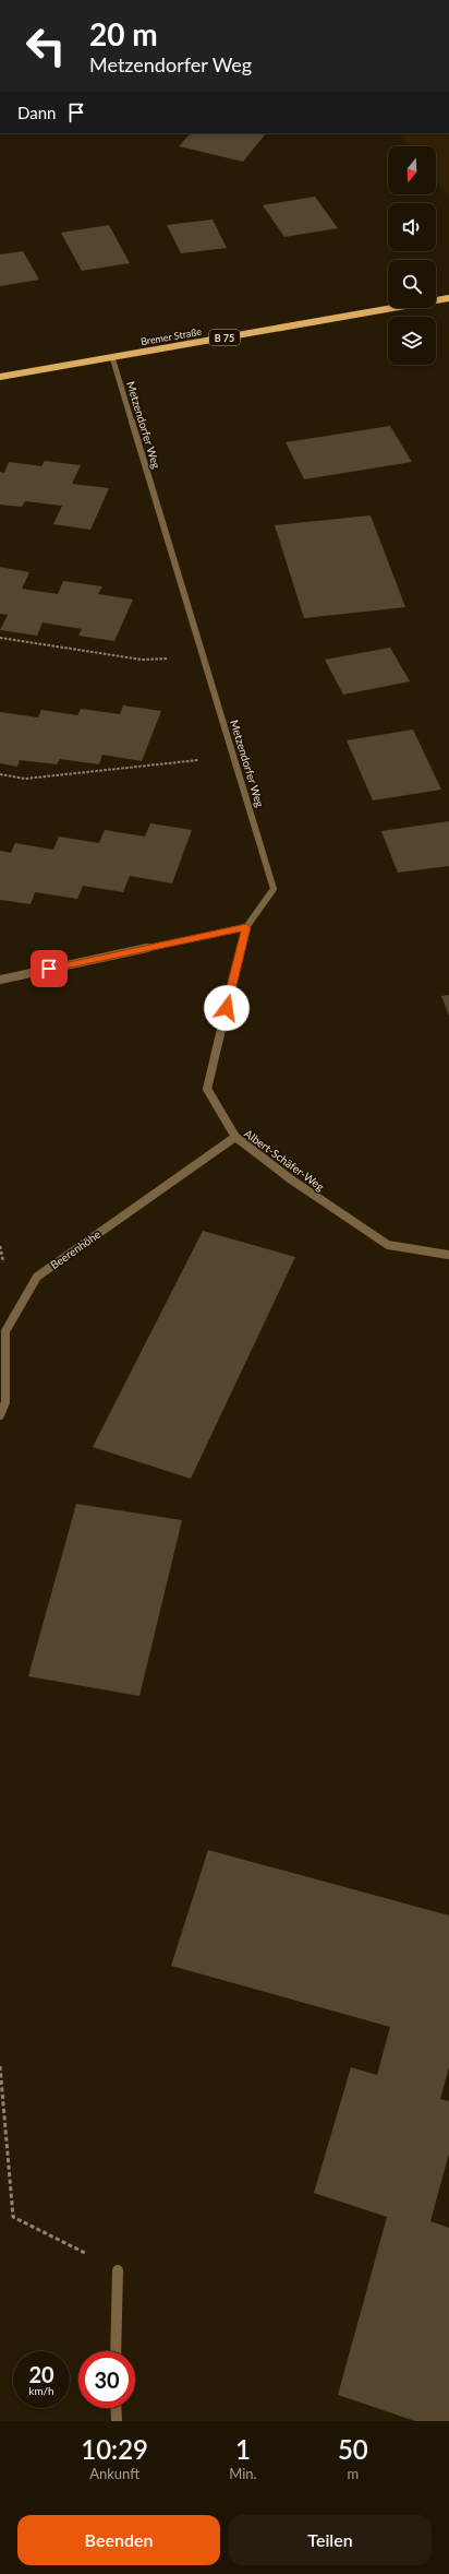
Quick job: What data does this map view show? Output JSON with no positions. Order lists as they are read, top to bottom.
{
  "streets": {
    "main road": ["Bremer Straße", "B 75"],
    "street": ["Metzendorfer Weg", "Albert-Schäfer-Weg", "Beerenhöhe"]
  },
  "crossings": [
    ["Bremer Straße", "Metzendorfer Weg"],
    ["Metzendorfer Weg", "Albert-Schäfer-Weg"],
    ["Albert-Schäfer-Weg", "Beerenhöhe"]
  ],
  "north": "bottom",
  "page": {
    "turn": ["20 m", "Metzendorfer Weg"],
    "then": "Dann",
    "speed": "20 km/h",
    "limit": "30",
    "eta": [
      "10:29",
      "Ankunft",
      "1",
      "Min.",
      "50",
      "m"
    ],
    "buttons": ["Beenden", "Teilen"]
  }
}
